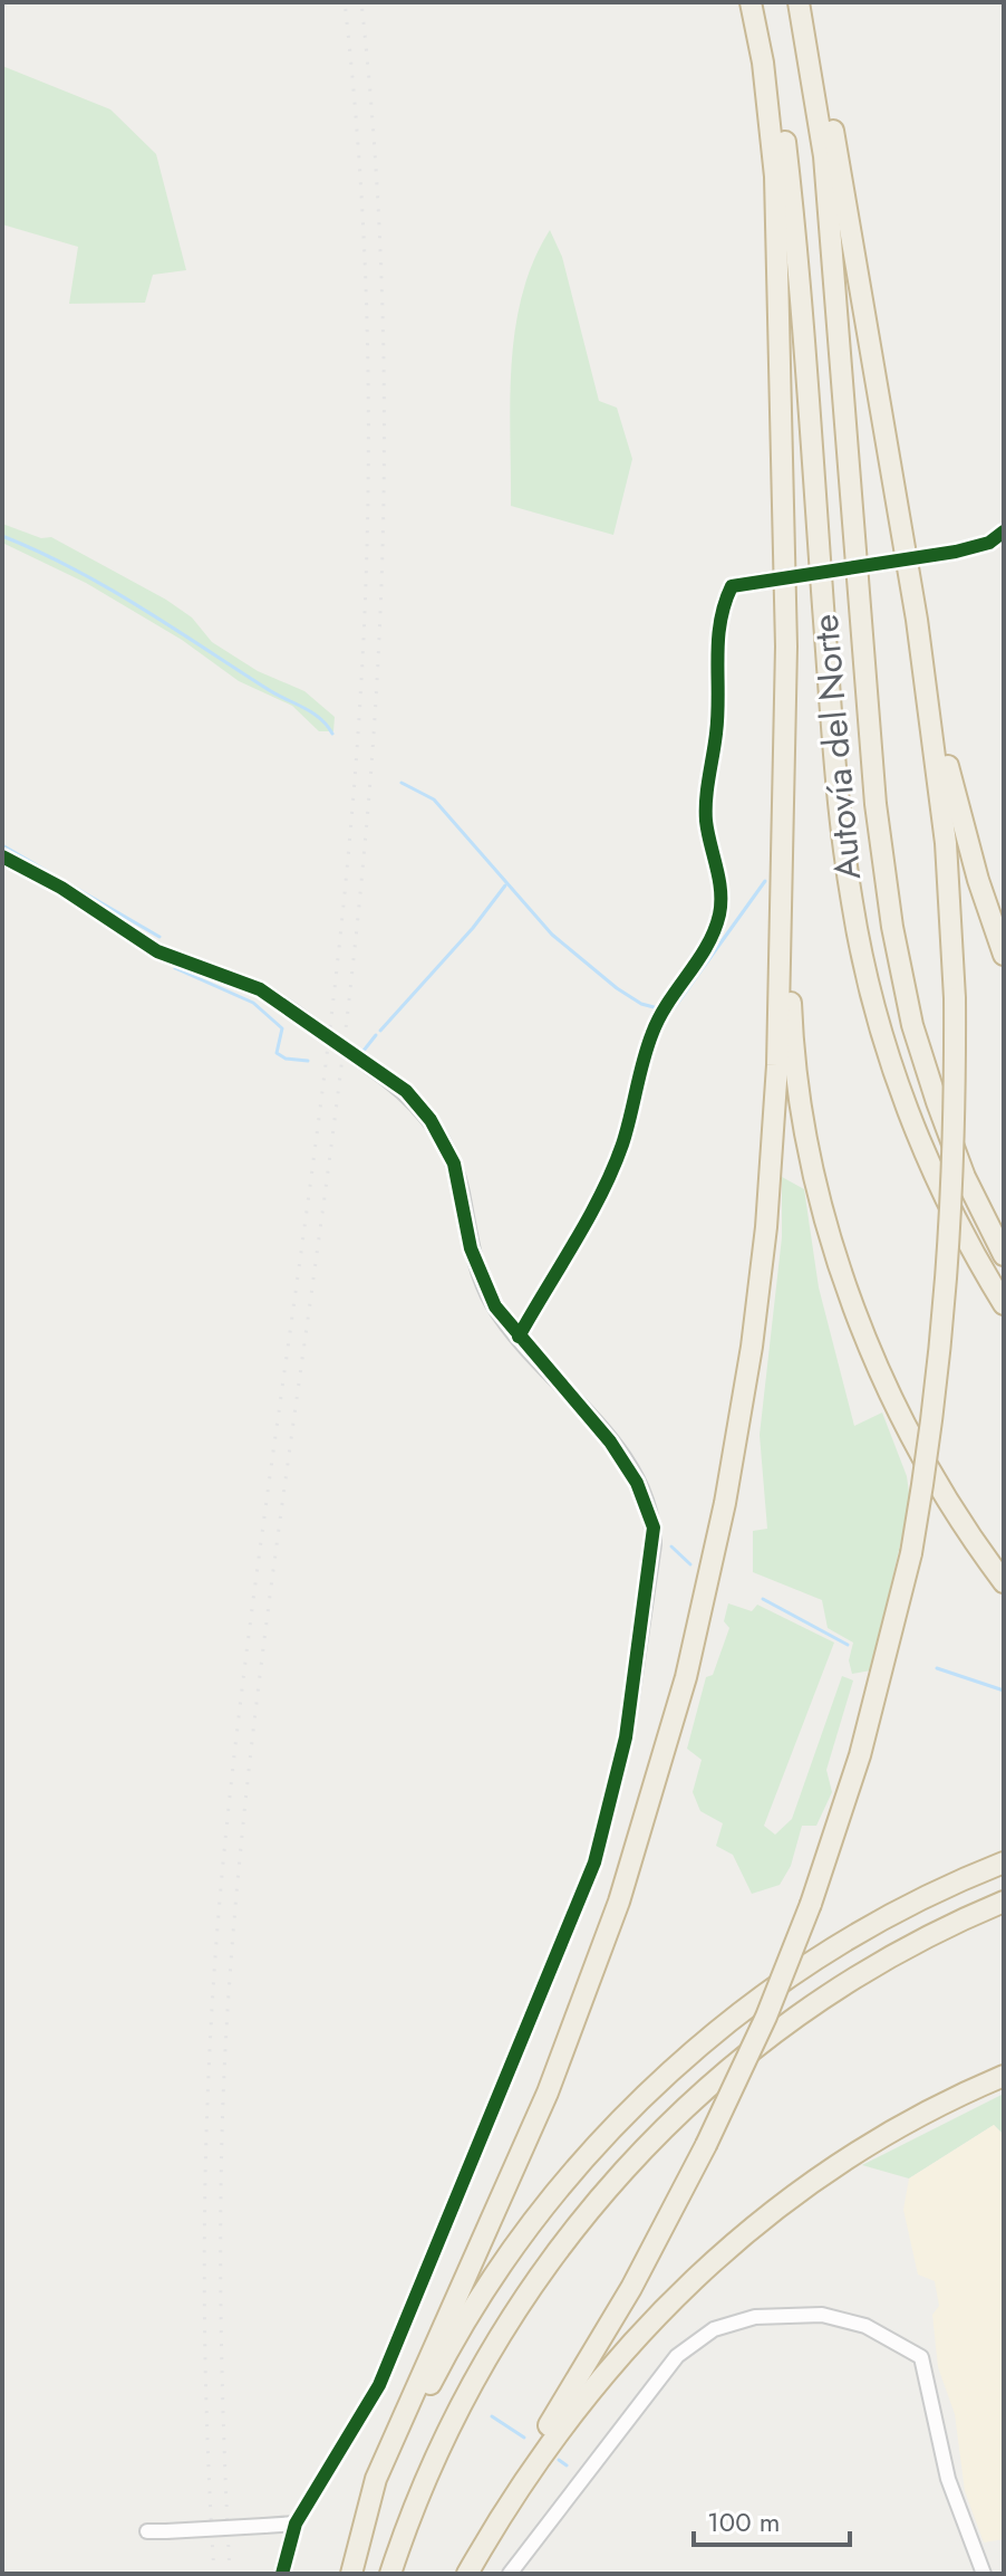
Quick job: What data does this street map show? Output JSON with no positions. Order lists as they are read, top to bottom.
{
  "streets": {
    "highway": ["Autovía del Norte"]
  },
  "scale_bar": "100 m"
}
